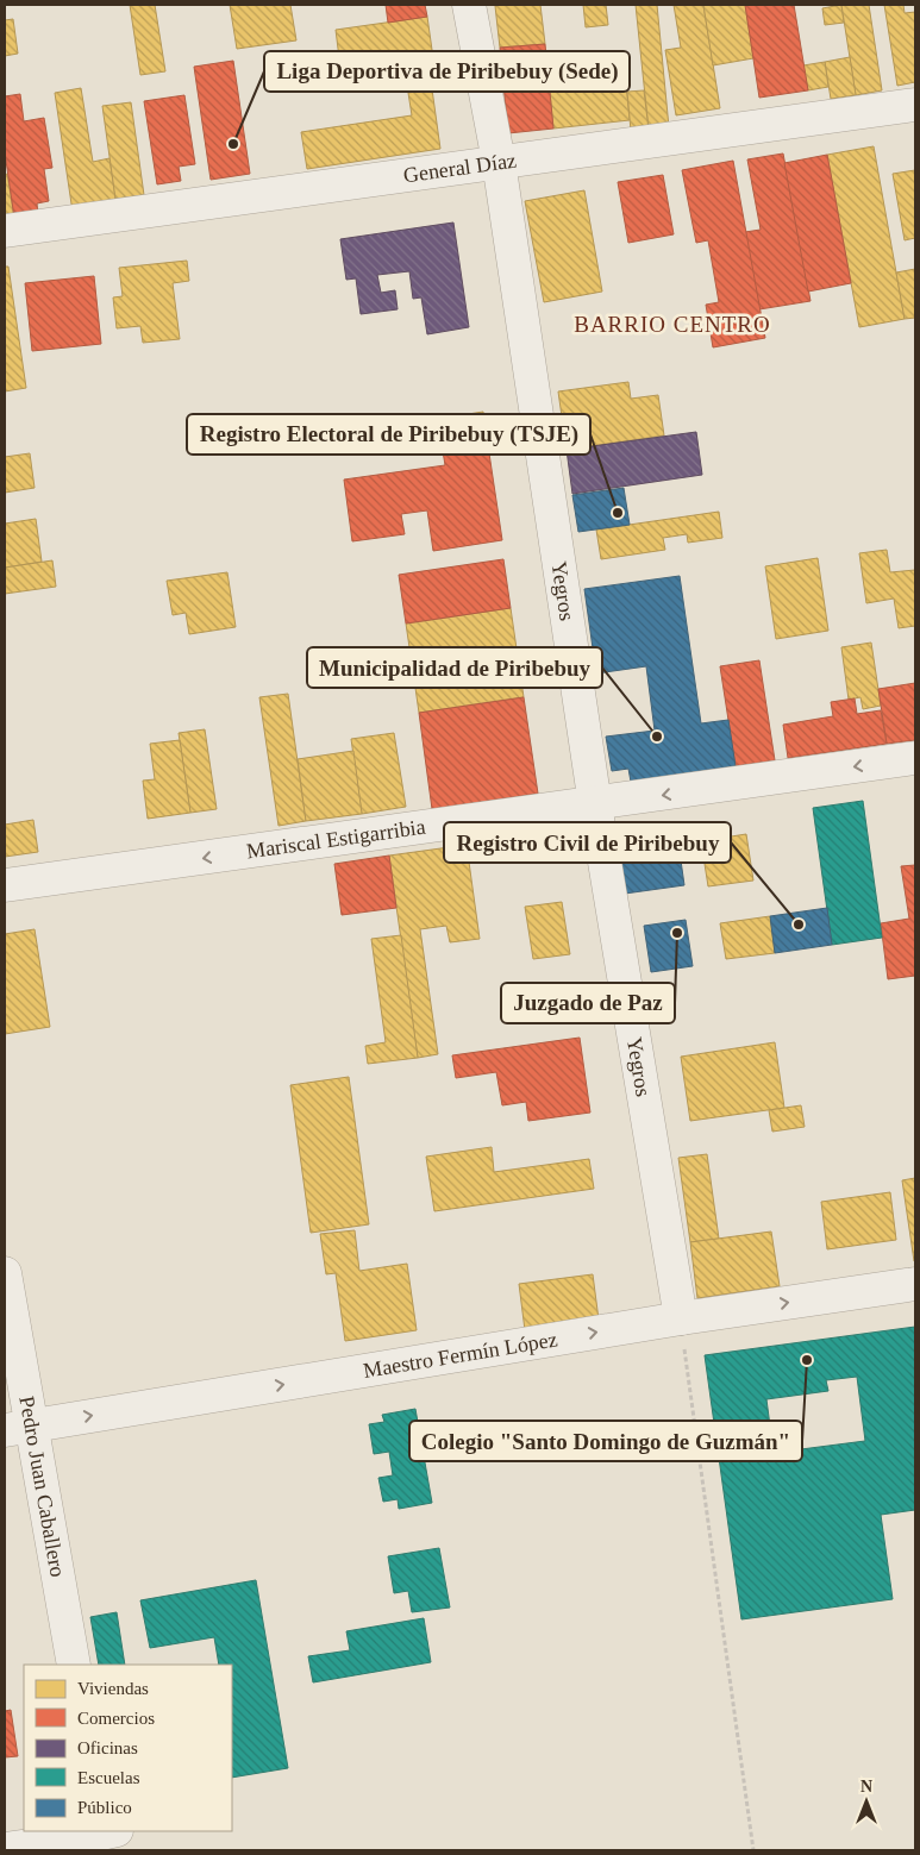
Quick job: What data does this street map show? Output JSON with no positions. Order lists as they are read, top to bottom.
{
  "streets": {
    "street": [
      "General Díaz",
      "Yegros",
      "Mariscal Estigarribia",
      "Maestro Fermín López",
      "Pedro Juan Caballero"
    ]
  },
  "crossings": [
    ["General Díaz", "Yegros"],
    ["Yegros", "Mariscal Estigarribia"],
    ["Yegros", "Maestro Fermín López"],
    ["Maestro Fermín López", "Pedro Juan Caballero"]
  ],
  "one_way": ["Mariscal Estigarribia", "Maestro Fermín López"],
  "districts": ["BARRIO CENTRO"],
  "places": [
    "Liga Deportiva de Piribebuy (Sede)",
    "Registro Electoral de Piribebuy (TSJE)",
    "Municipalidad de Piribebuy",
    "Registro Civil de Piribebuy",
    "Juzgado de Paz",
    "Colegio \"Santo Domingo de Guzmán\""
  ],
  "legend": [
    "Viviendas",
    "Comercios",
    "Oficinas",
    "Escuelas",
    "Público"
  ],
  "north": "top"
}
